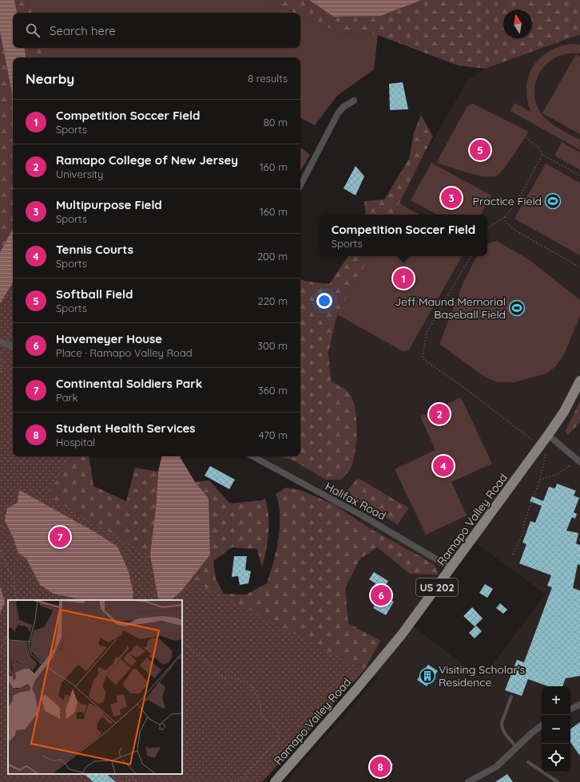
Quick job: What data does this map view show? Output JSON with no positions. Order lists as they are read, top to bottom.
{
  "streets": {
    "main road": ["Ramapo Valley Road", "US 202"],
    "street": ["Halifax Road"]
  },
  "crossings": [
    ["Halifax Road", "Ramapo Valley Road"]
  ],
  "places": {
    "sports": ["Practice Field", "Jeff Maund Memorial Baseball Field"],
    "building": ["Visiting Scholar's Residence"]
  },
  "north": "top",
  "page": {
    "search": "Search here",
    "heading": ["Nearby", "8 results"],
    "list": [
      {
        "mark": "1",
        "name": "Competition Soccer Field",
        "note": "Sports",
        "value": "80 m"
      },
      {
        "mark": "2",
        "name": "Ramapo College of New Jersey",
        "note": "University",
        "value": "160 m"
      },
      {
        "mark": "3",
        "name": "Multipurpose Field",
        "note": "Sports",
        "value": "160 m"
      },
      {
        "mark": "4",
        "name": "Tennis Courts",
        "note": "Sports",
        "value": "200 m"
      },
      {
        "mark": "5",
        "name": "Softball Field",
        "note": "Sports",
        "value": "220 m"
      },
      {
        "mark": "6",
        "name": "Havemeyer House",
        "note": "Place · Ramapo Valley Road",
        "value": "300 m"
      },
      {
        "mark": "7",
        "name": "Continental Soldiers Park",
        "note": "Park",
        "value": "360 m"
      },
      {
        "mark": "8",
        "name": "Student Health Services",
        "note": "Hospital",
        "value": "470 m"
      }
    ],
    "pins": [
      "5",
      "3",
      "1",
      "2",
      "4",
      "7",
      "6",
      "8"
    ],
    "popup": ["Competition Soccer Field", "Sports"],
    "map_buttons": ["+", "−"]
  }
}
